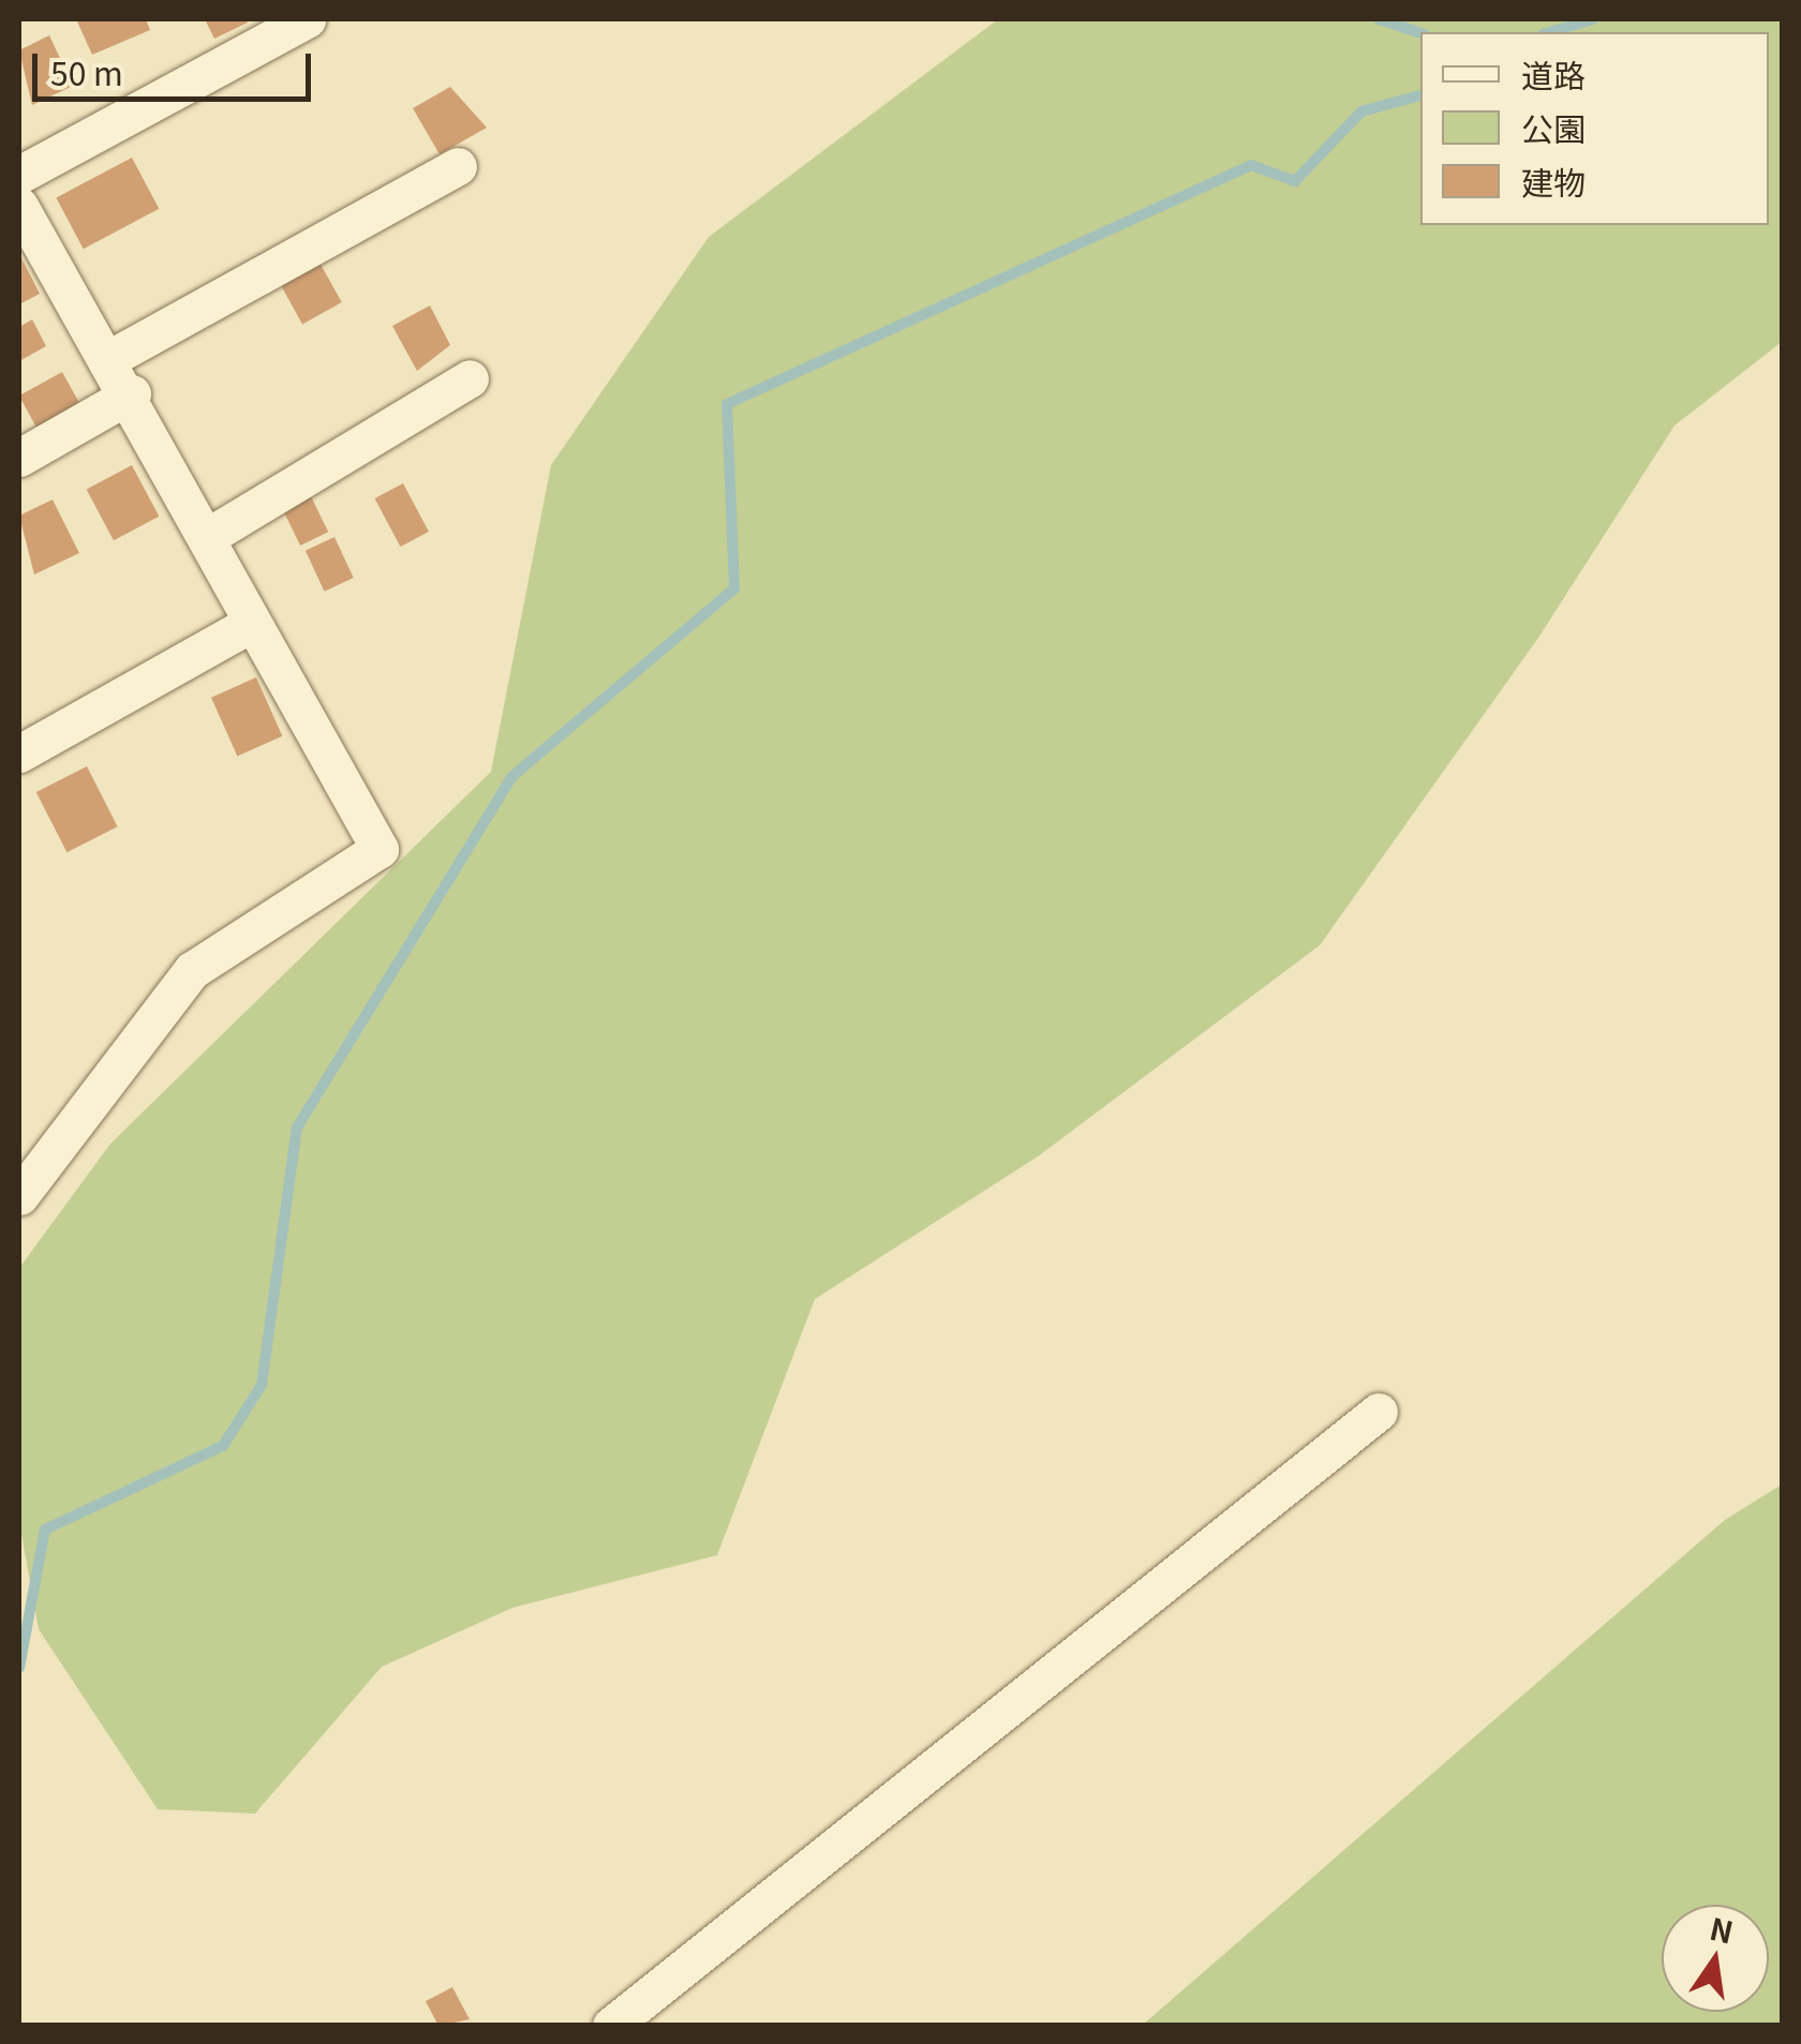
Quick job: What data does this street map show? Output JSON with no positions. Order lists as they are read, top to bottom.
{
  "legend": ["道路", "公園", "建物"],
  "scale_bar": "50 m",
  "north": "top"
}
